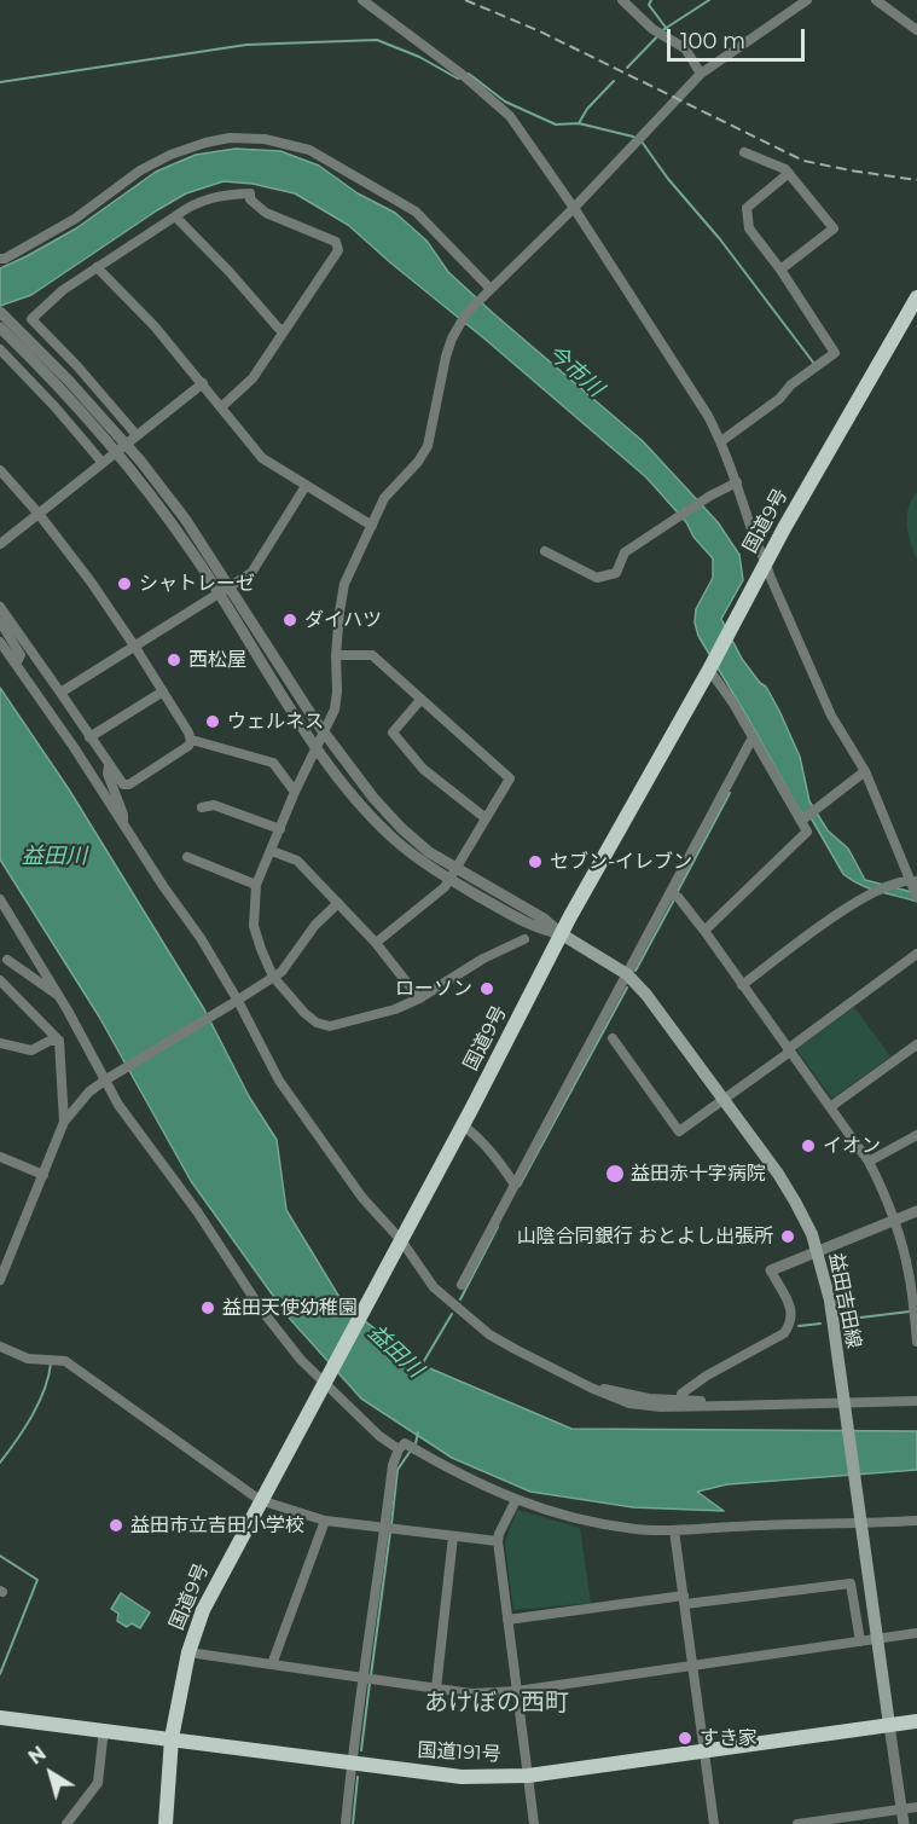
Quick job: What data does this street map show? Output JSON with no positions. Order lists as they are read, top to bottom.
{
  "streets": {
    "highway": ["国道9号", "国道191号"],
    "main road": ["益田吉田線"]
  },
  "crossings": [
    ["国道9号", "益田吉田線"],
    ["国道9号", "国道191号"],
    ["益田吉田線", "国道191号"]
  ],
  "districts": ["あけぼの西町"],
  "water": ["今市川", "益田川"],
  "places": [
    "シャトレーゼ",
    "ダイハツ",
    "西松屋",
    "ウェルネス",
    "セブン-イレブン",
    "ローソン",
    "イオン",
    "益田赤十字病院",
    "山陰合同銀行 おとよし出張所",
    "益田天使幼稚園",
    "益田市立吉田小学校",
    "すき家"
  ],
  "scale_bar": "100 m",
  "north": "top left"
}
